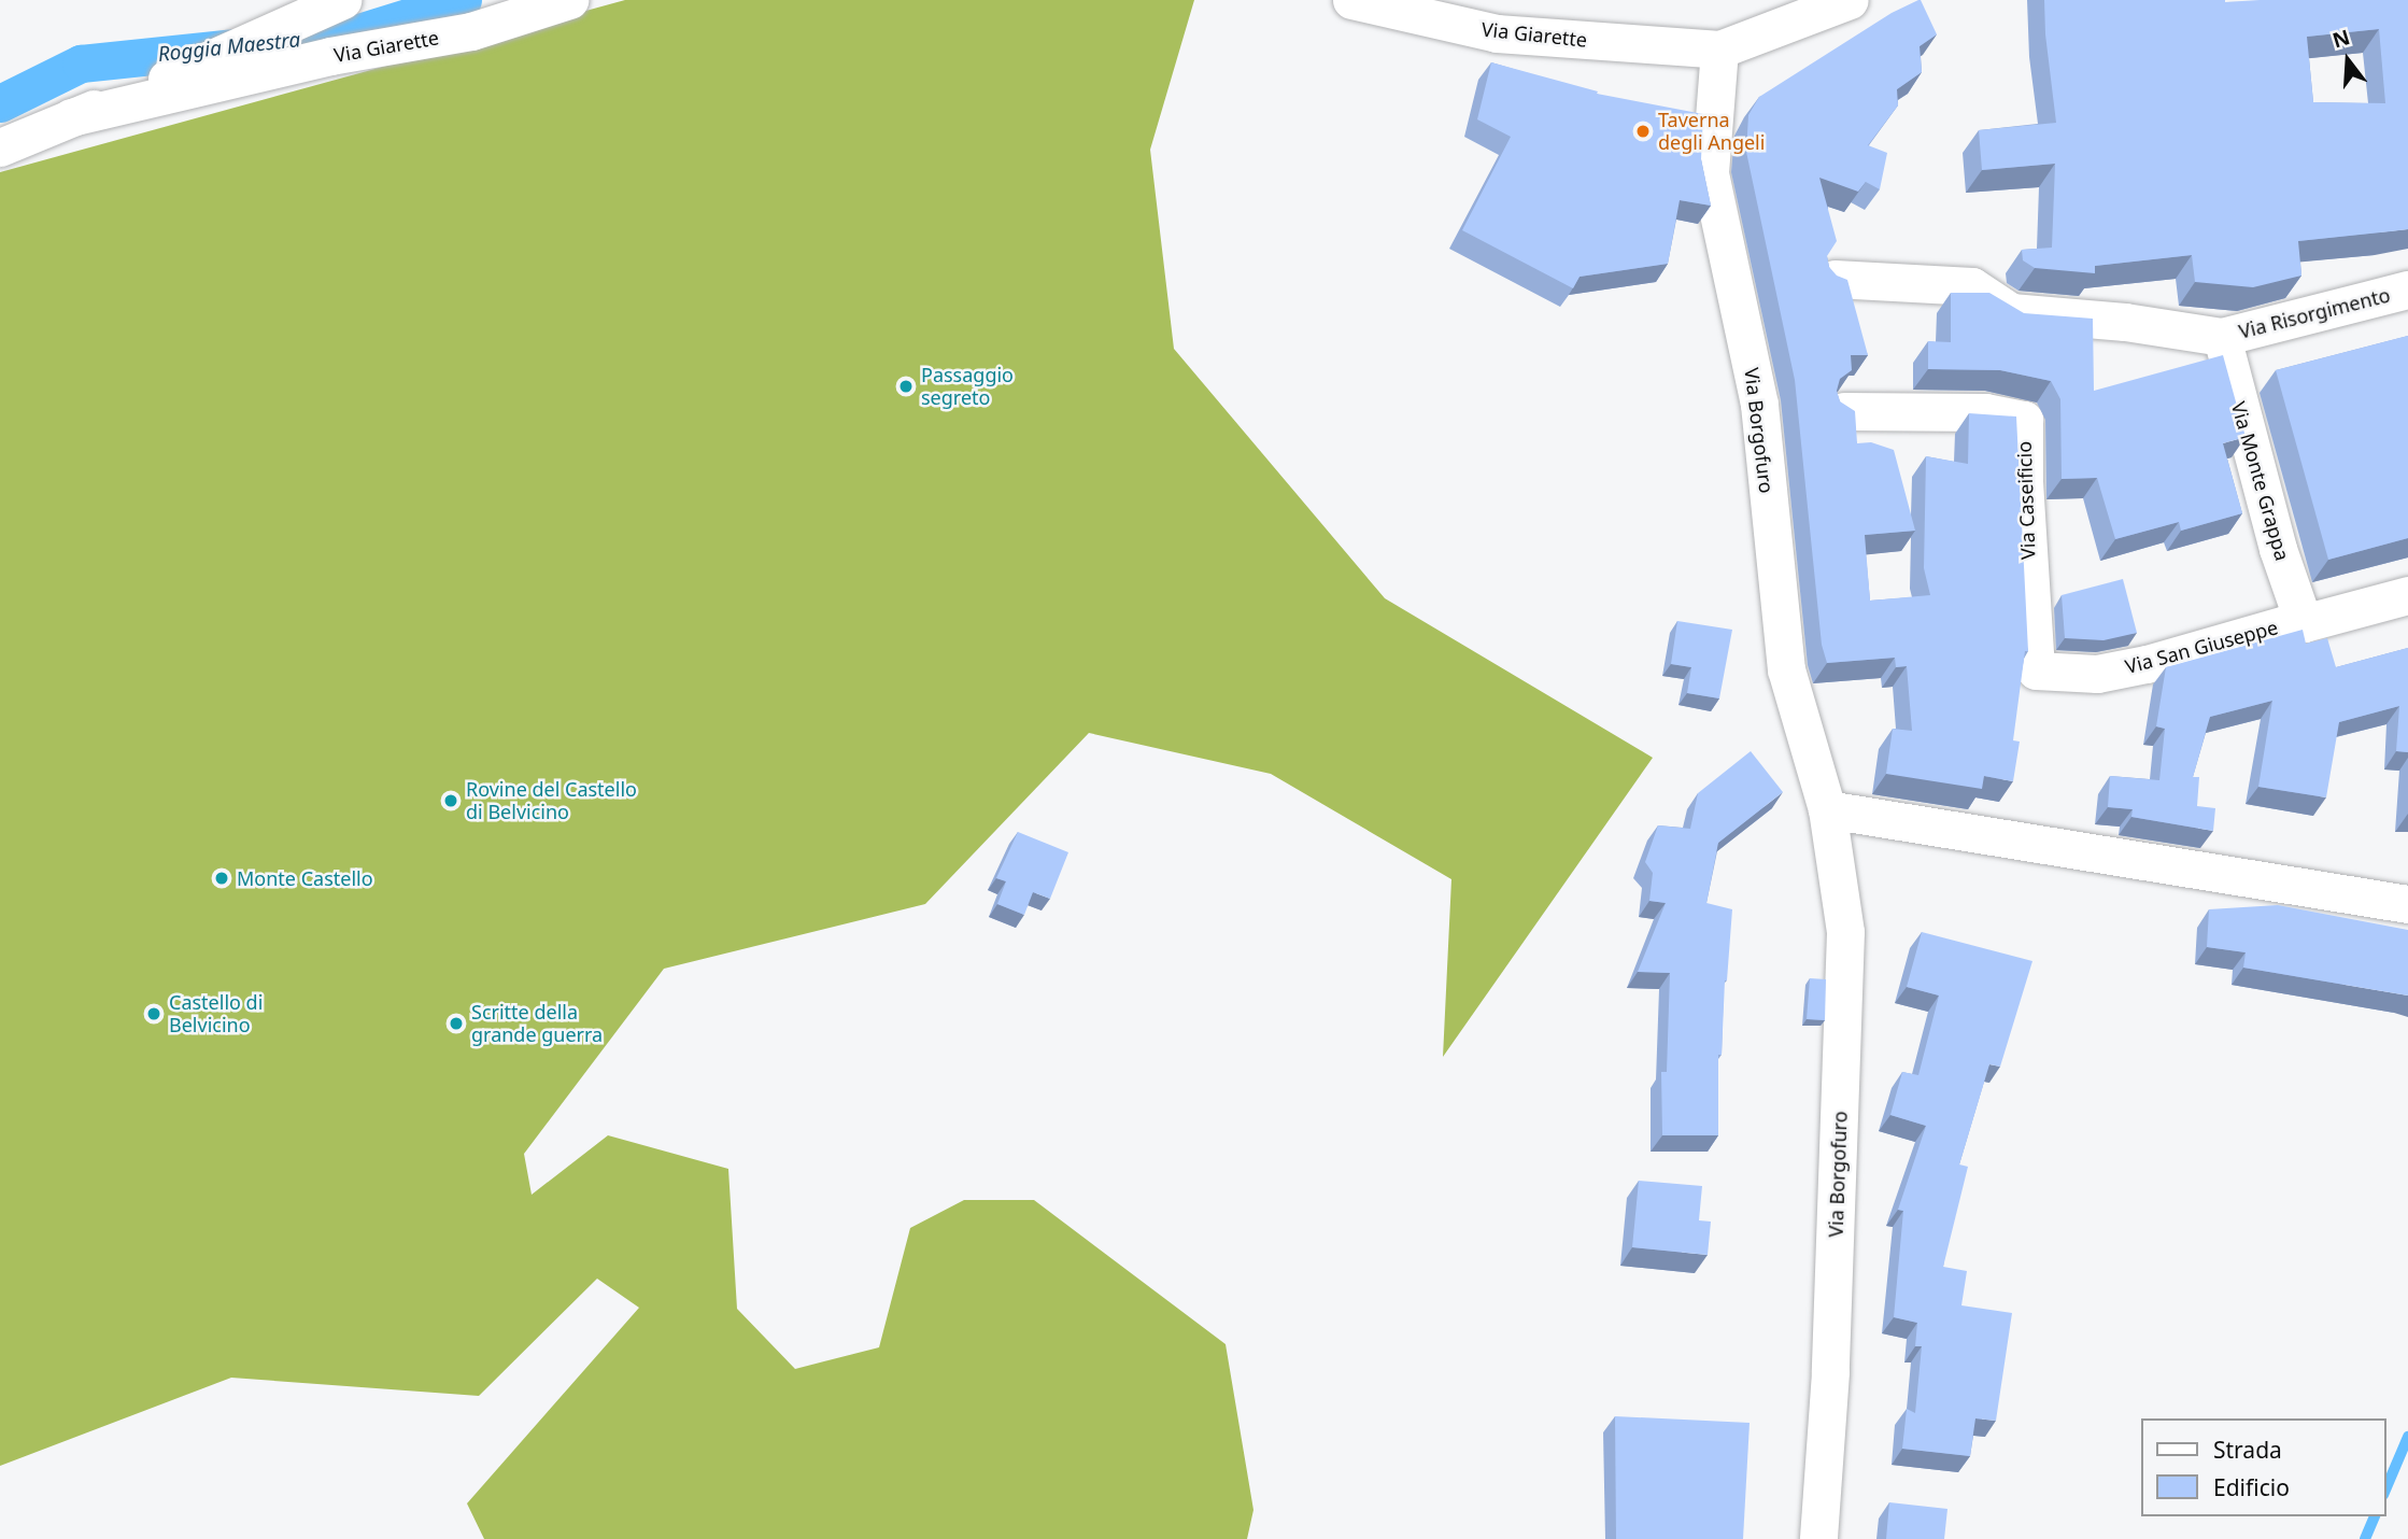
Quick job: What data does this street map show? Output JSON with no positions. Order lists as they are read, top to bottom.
{
  "streets": {
    "street": [
      "Via Giarette",
      "Via Risorgimento",
      "Via Borgofuro",
      "Via Monte Grappa",
      "Via Caseificio",
      "Via San Giuseppe"
    ]
  },
  "crossings": [
    ["Via Giarette", "Via Borgofuro"],
    ["Via Risorgimento", "Via Monte Grappa"],
    ["Via Monte Grappa", "Via San Giuseppe"],
    ["Via Caseificio", "Via San Giuseppe"]
  ],
  "water": ["Roggia Maestra"],
  "places": [
    "Taverna degli Angeli",
    "Passaggio segreto",
    "Rovine del Castello di Belvicino",
    "Monte Castello",
    "Castello di Belvicino",
    "Scritte della grande guerra"
  ],
  "legend": ["Strada", "Edificio"],
  "north": "top"
}
